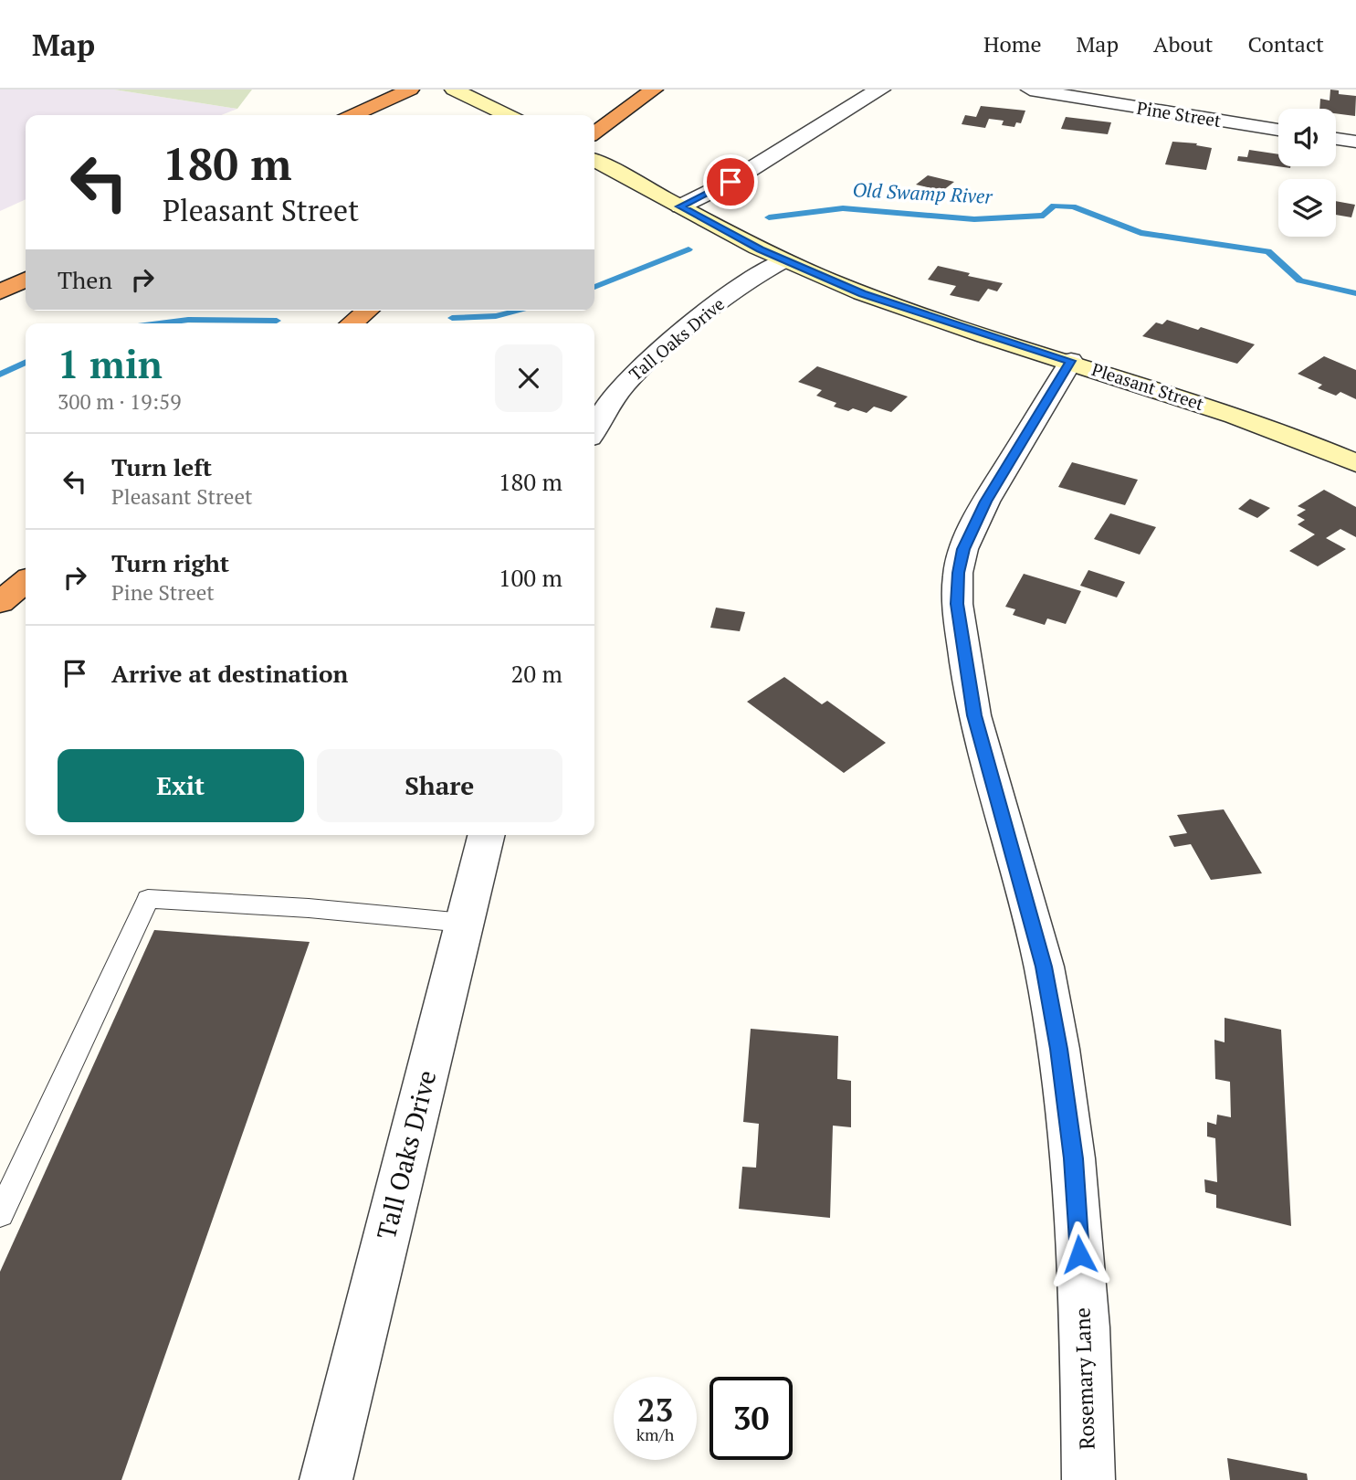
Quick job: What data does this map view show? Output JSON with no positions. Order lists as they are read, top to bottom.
{
  "streets": {
    "main road": ["Pleasant Street"],
    "street": ["Pine Street", "Tall Oaks Drive", "Rosemary Lane"]
  },
  "crossings": [
    ["Tall Oaks Drive", "Pleasant Street"],
    ["Pleasant Street", "Rosemary Lane"]
  ],
  "water": ["Old Swamp River"],
  "page": {
    "header": "Map",
    "nav": [
      "Home",
      "Map",
      "About",
      "Contact"
    ],
    "turn": ["180 m", "Pleasant Street"],
    "then": "Then",
    "heading": ["1 min", "300 m · 19:59"],
    "list": [
      {
        "name": "Turn left",
        "note": "Pleasant Street",
        "value": "180 m"
      },
      {
        "name": "Turn right",
        "note": "Pine Street",
        "value": "100 m"
      },
      {
        "name": "Arrive at destination",
        "value": "20 m"
      }
    ],
    "buttons": ["Exit", "Share"],
    "speed": "23 km/h",
    "limit": "30"
  }
}
